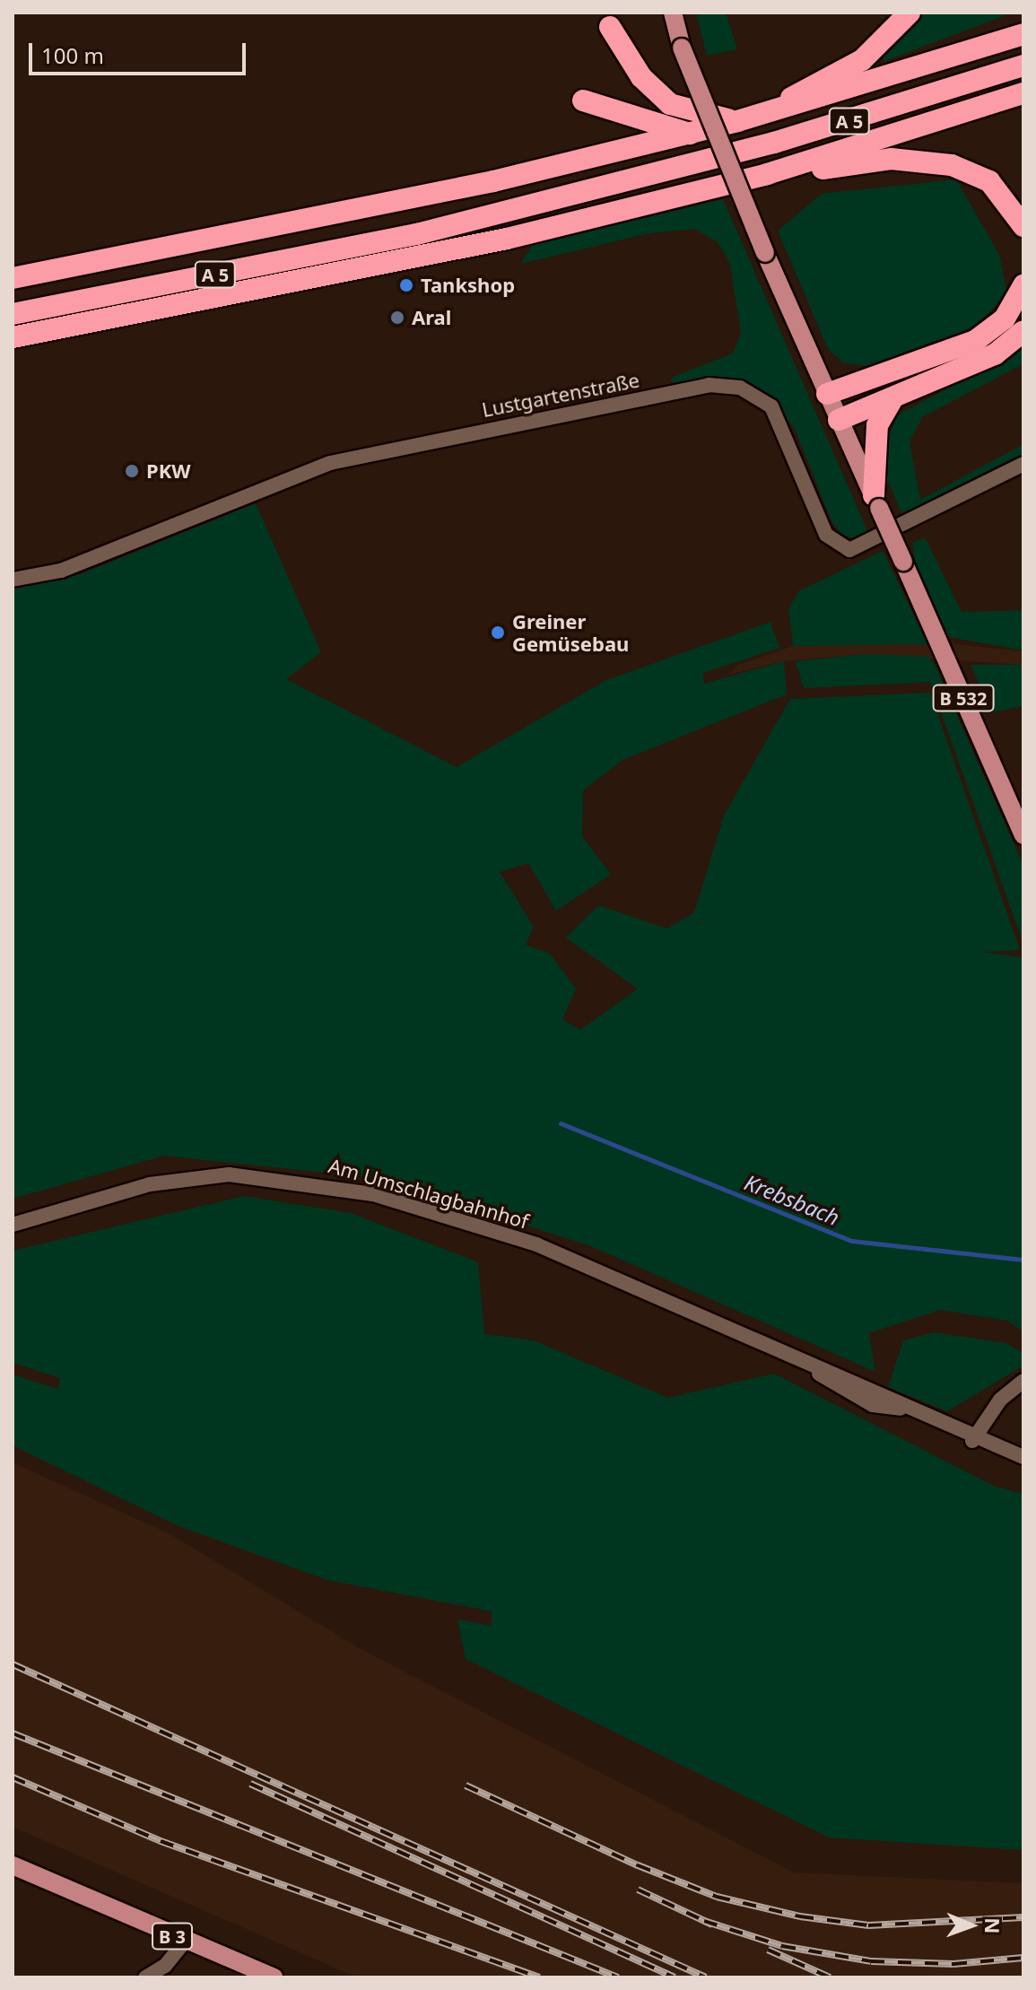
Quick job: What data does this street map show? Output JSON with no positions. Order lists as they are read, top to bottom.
{
  "streets": {
    "highway": ["A 5"],
    "main road": ["B 532", "B 3"],
    "street": ["Lustgartenstraße", "Am Umschlagbahnhof"]
  },
  "water": ["Krebsbach"],
  "places": [
    "Tankshop",
    "Aral",
    "PKW",
    "Greiner Gemüsebau"
  ],
  "scale_bar": "100 m",
  "north": "right"
}
